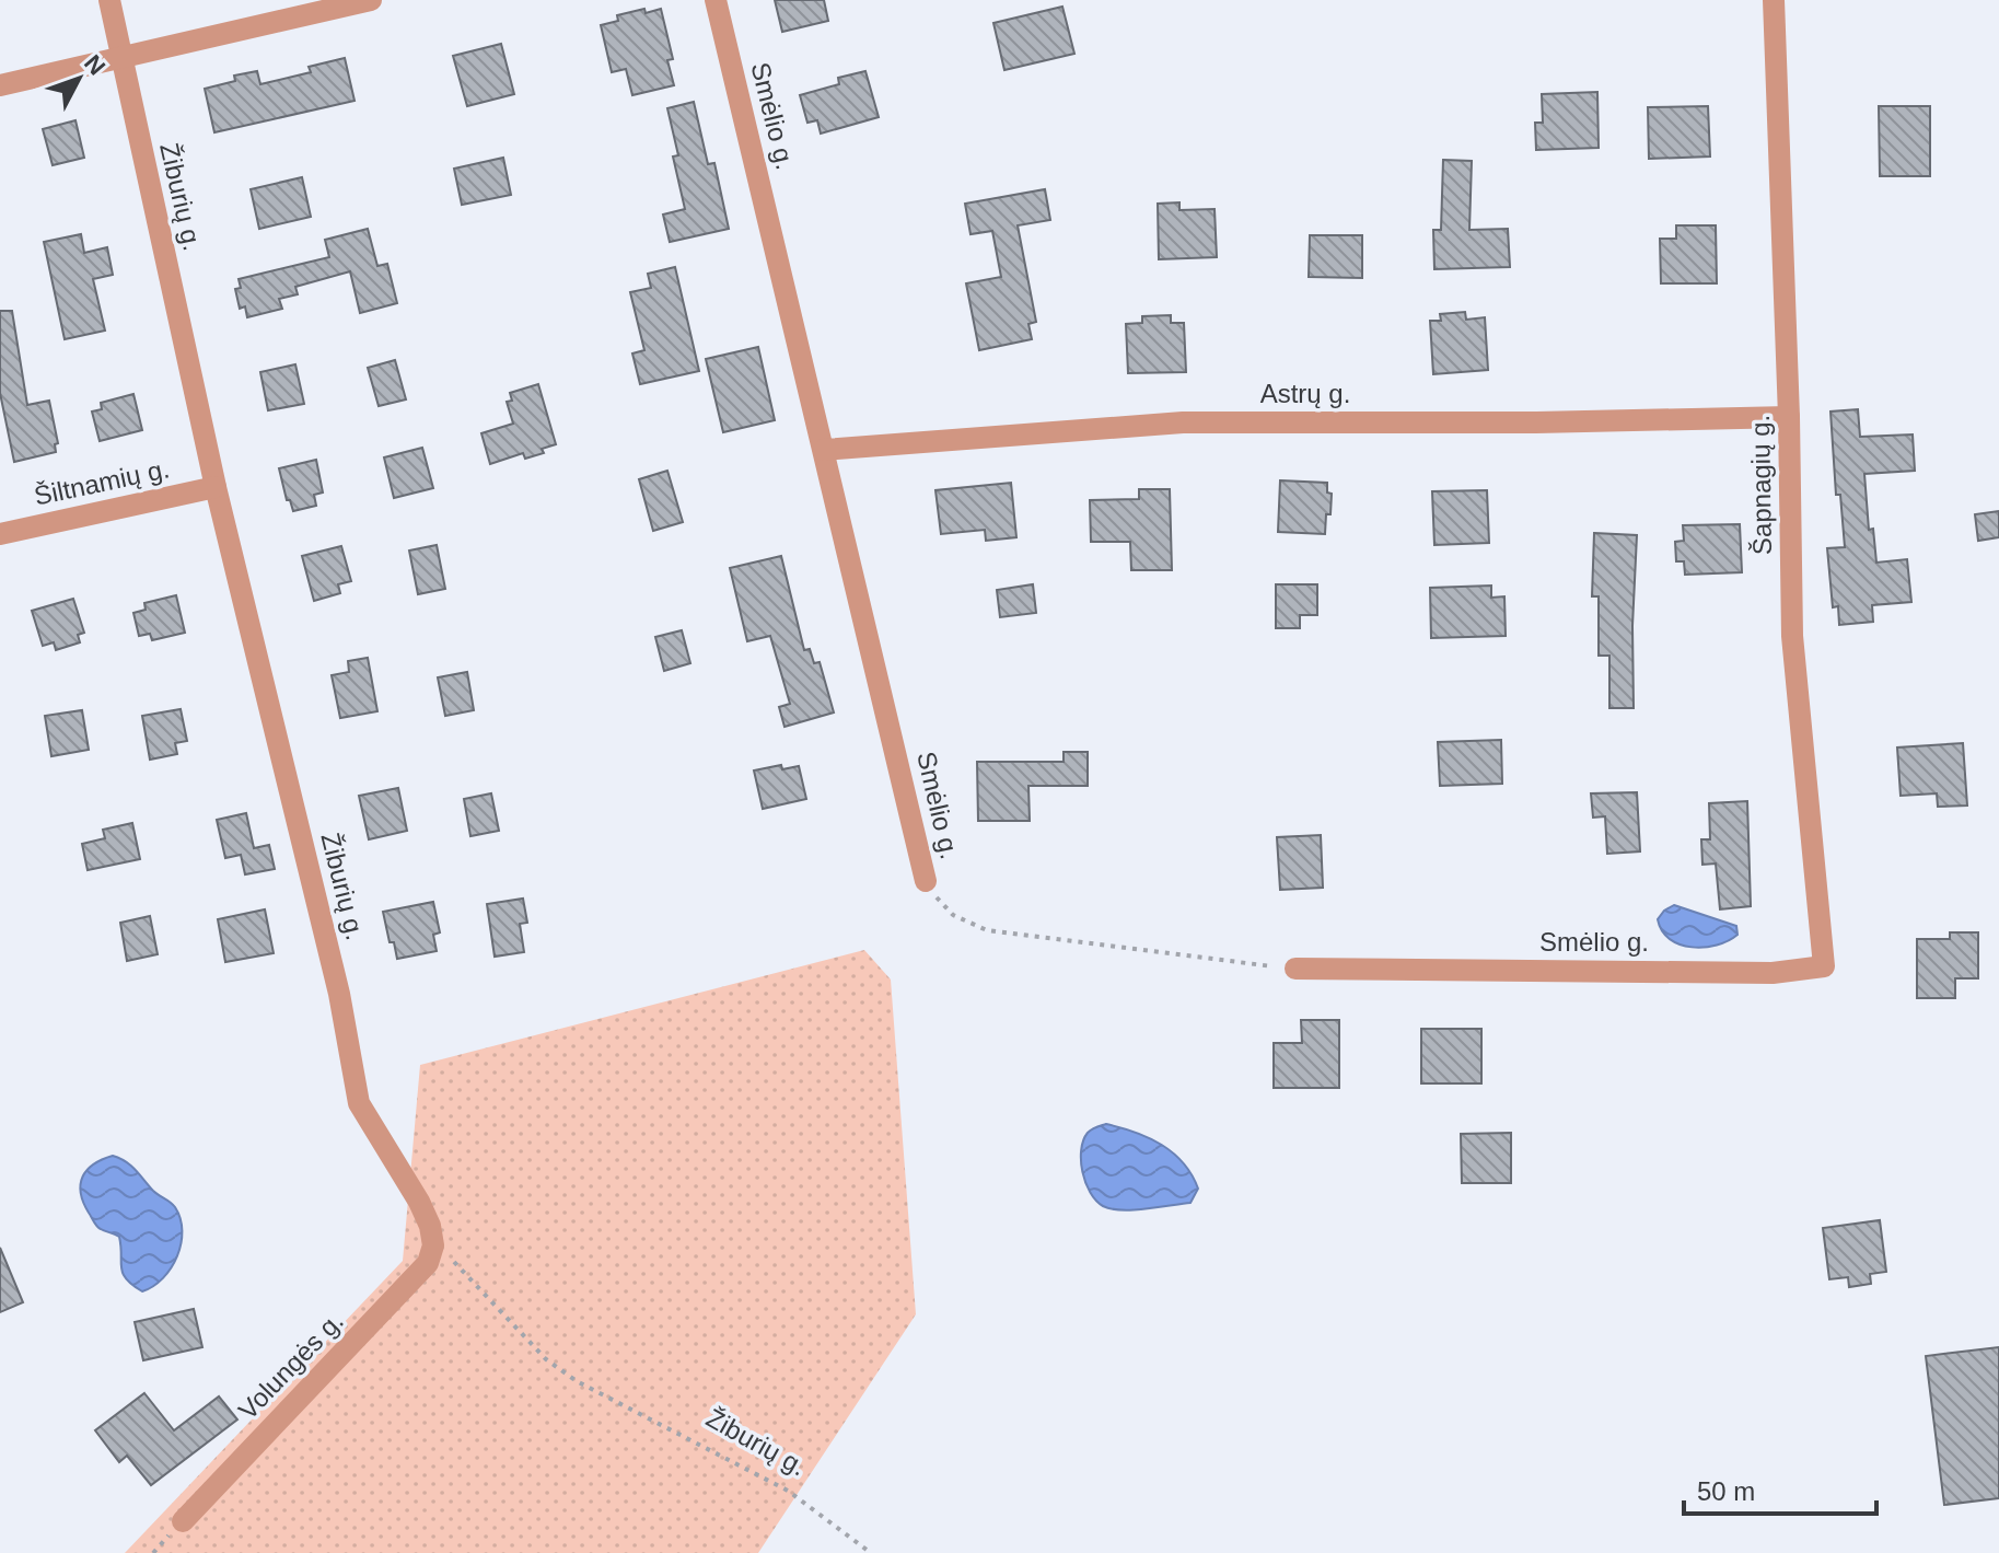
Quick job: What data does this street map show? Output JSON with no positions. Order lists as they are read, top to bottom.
{
  "streets": {
    "street": [
      "Smėlio g.",
      "Žiburių g.",
      "Astrų g.",
      "Šiltnamių g.",
      "Šapnagių g.",
      "Volungės g."
    ]
  },
  "crossings": [
    ["Smėlio g.", "Astrų g."],
    ["Smėlio g.", "Šapnagių g."],
    ["Žiburių g.", "Šiltnamių g."],
    ["Žiburių g.", "Volungės g."],
    ["Astrų g.", "Šapnagių g."]
  ],
  "scale_bar": "50 m",
  "north": "top right"
}
